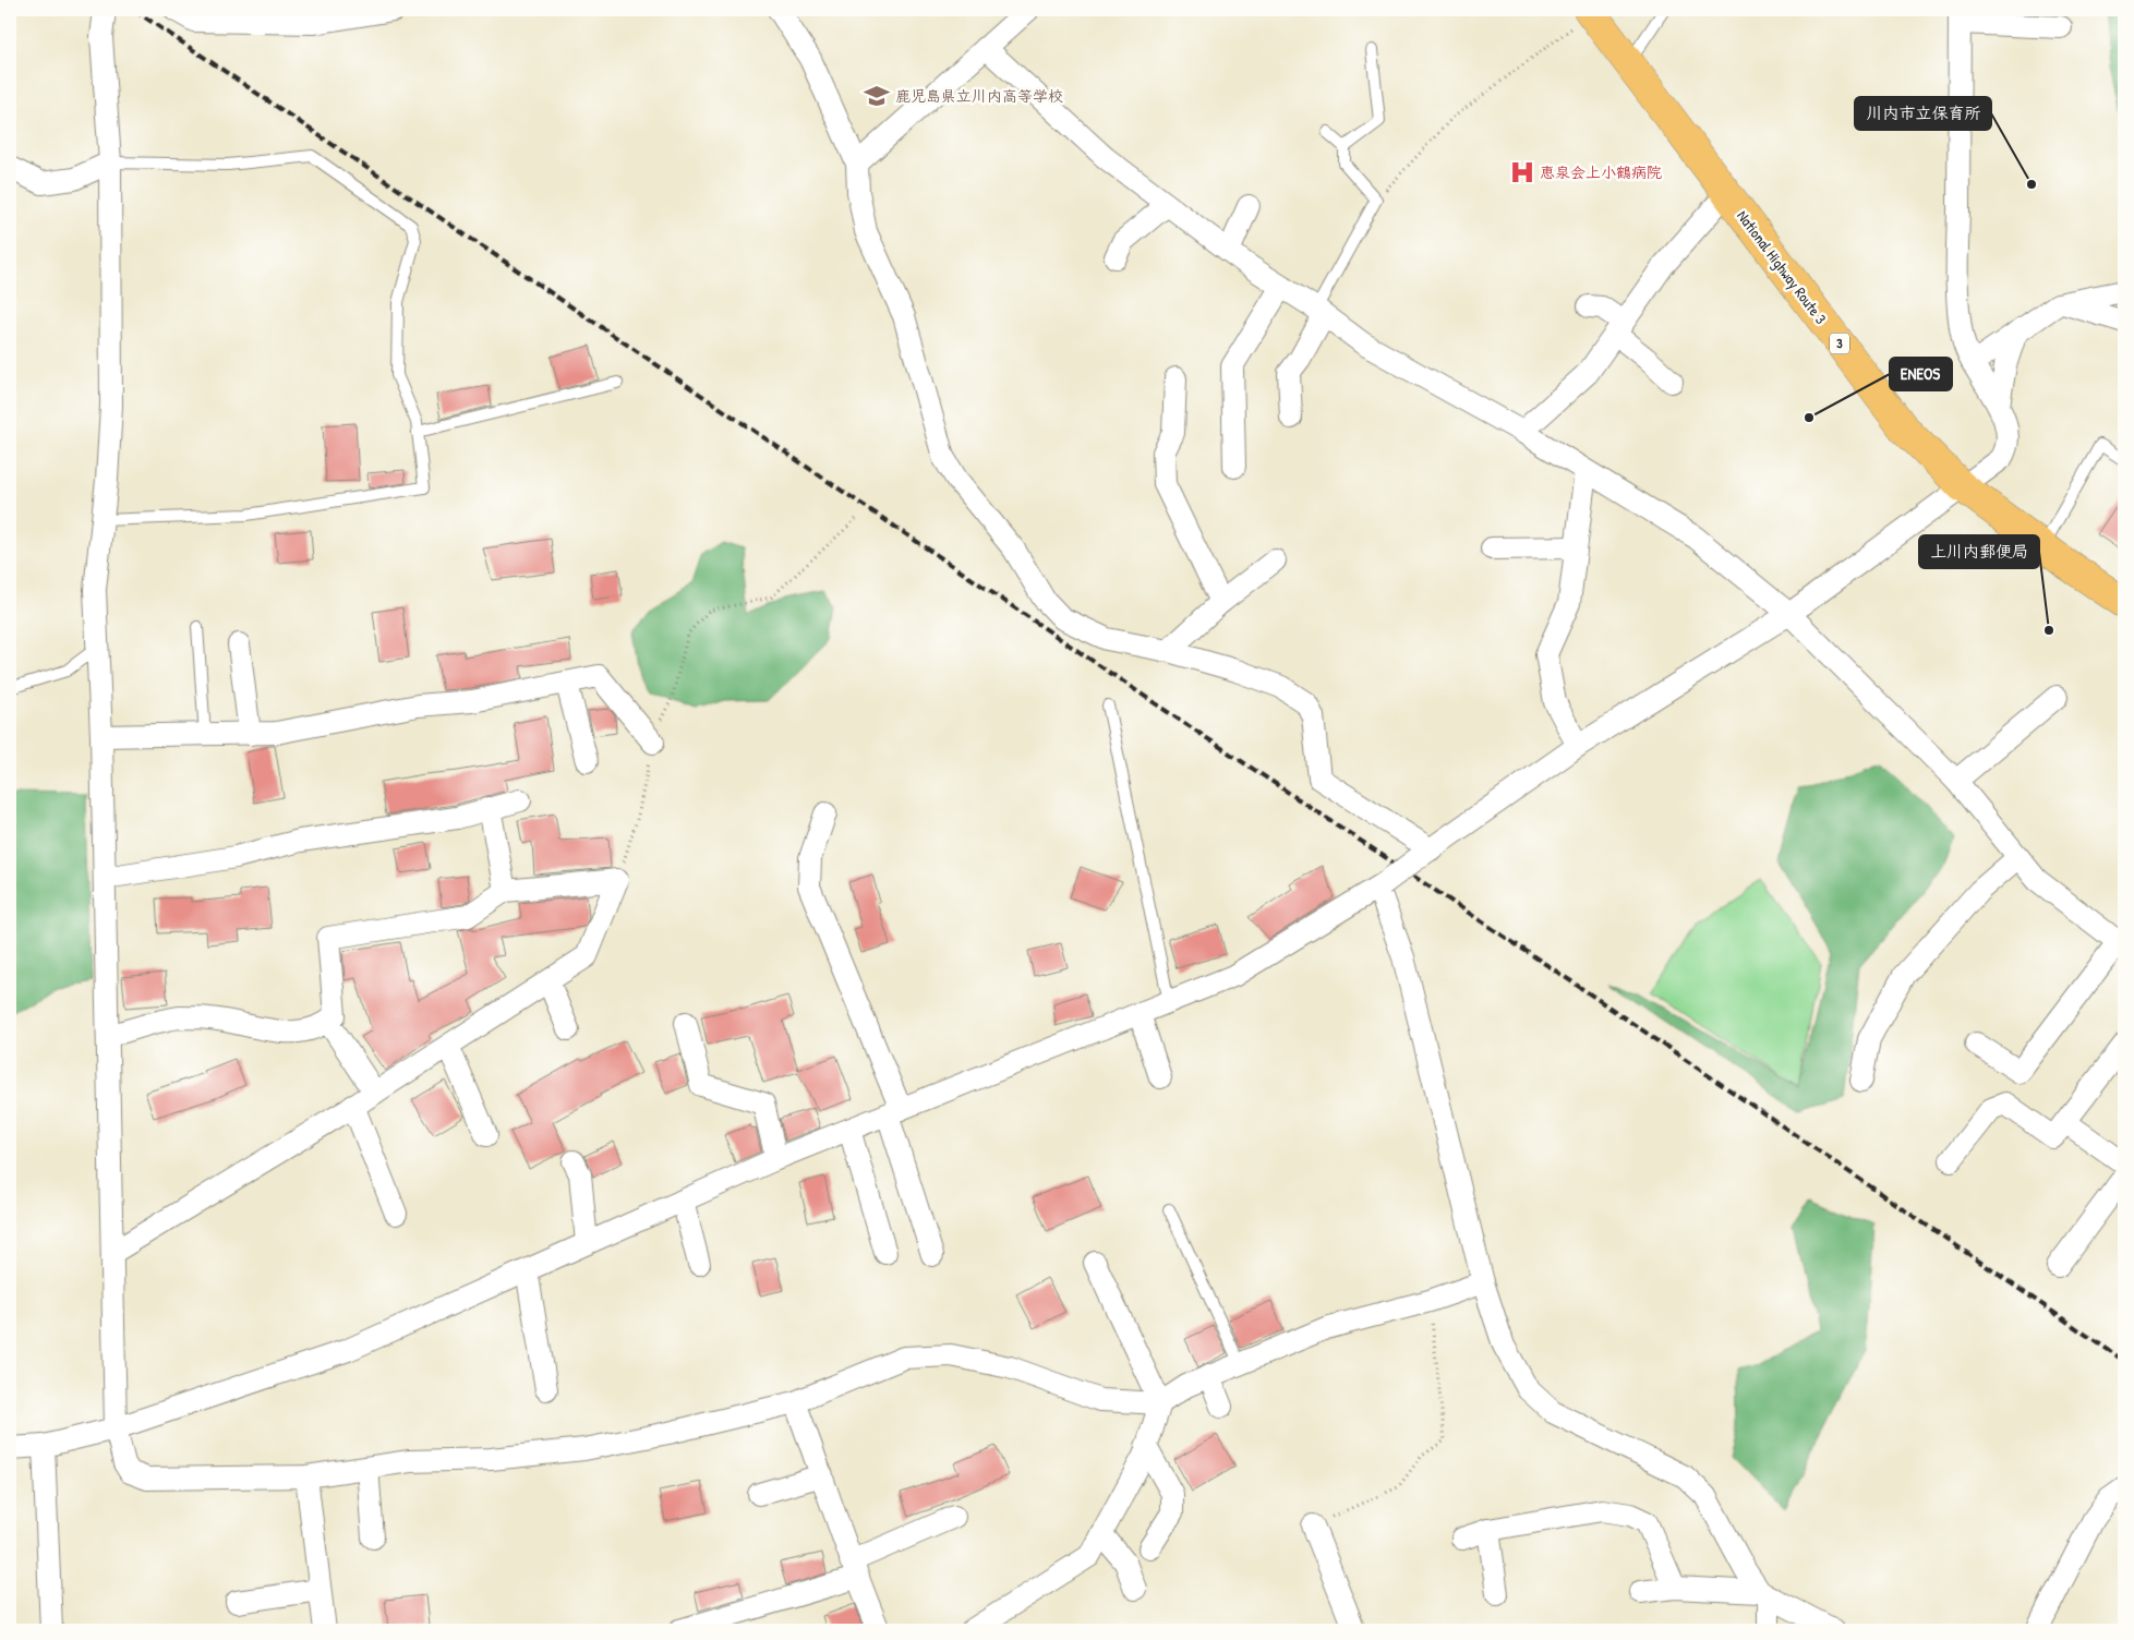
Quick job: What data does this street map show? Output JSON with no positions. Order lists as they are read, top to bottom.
{
  "streets": {
    "highway": ["National Highway Route 3", "3"]
  },
  "places": {
    "school or university": ["鹿児島県立川内高等学校"],
    "hospital": ["恵泉会上小鶴病院"],
    "other": ["川内市立保育所", "ENEOS", "上川内郵便局"]
  }
}
